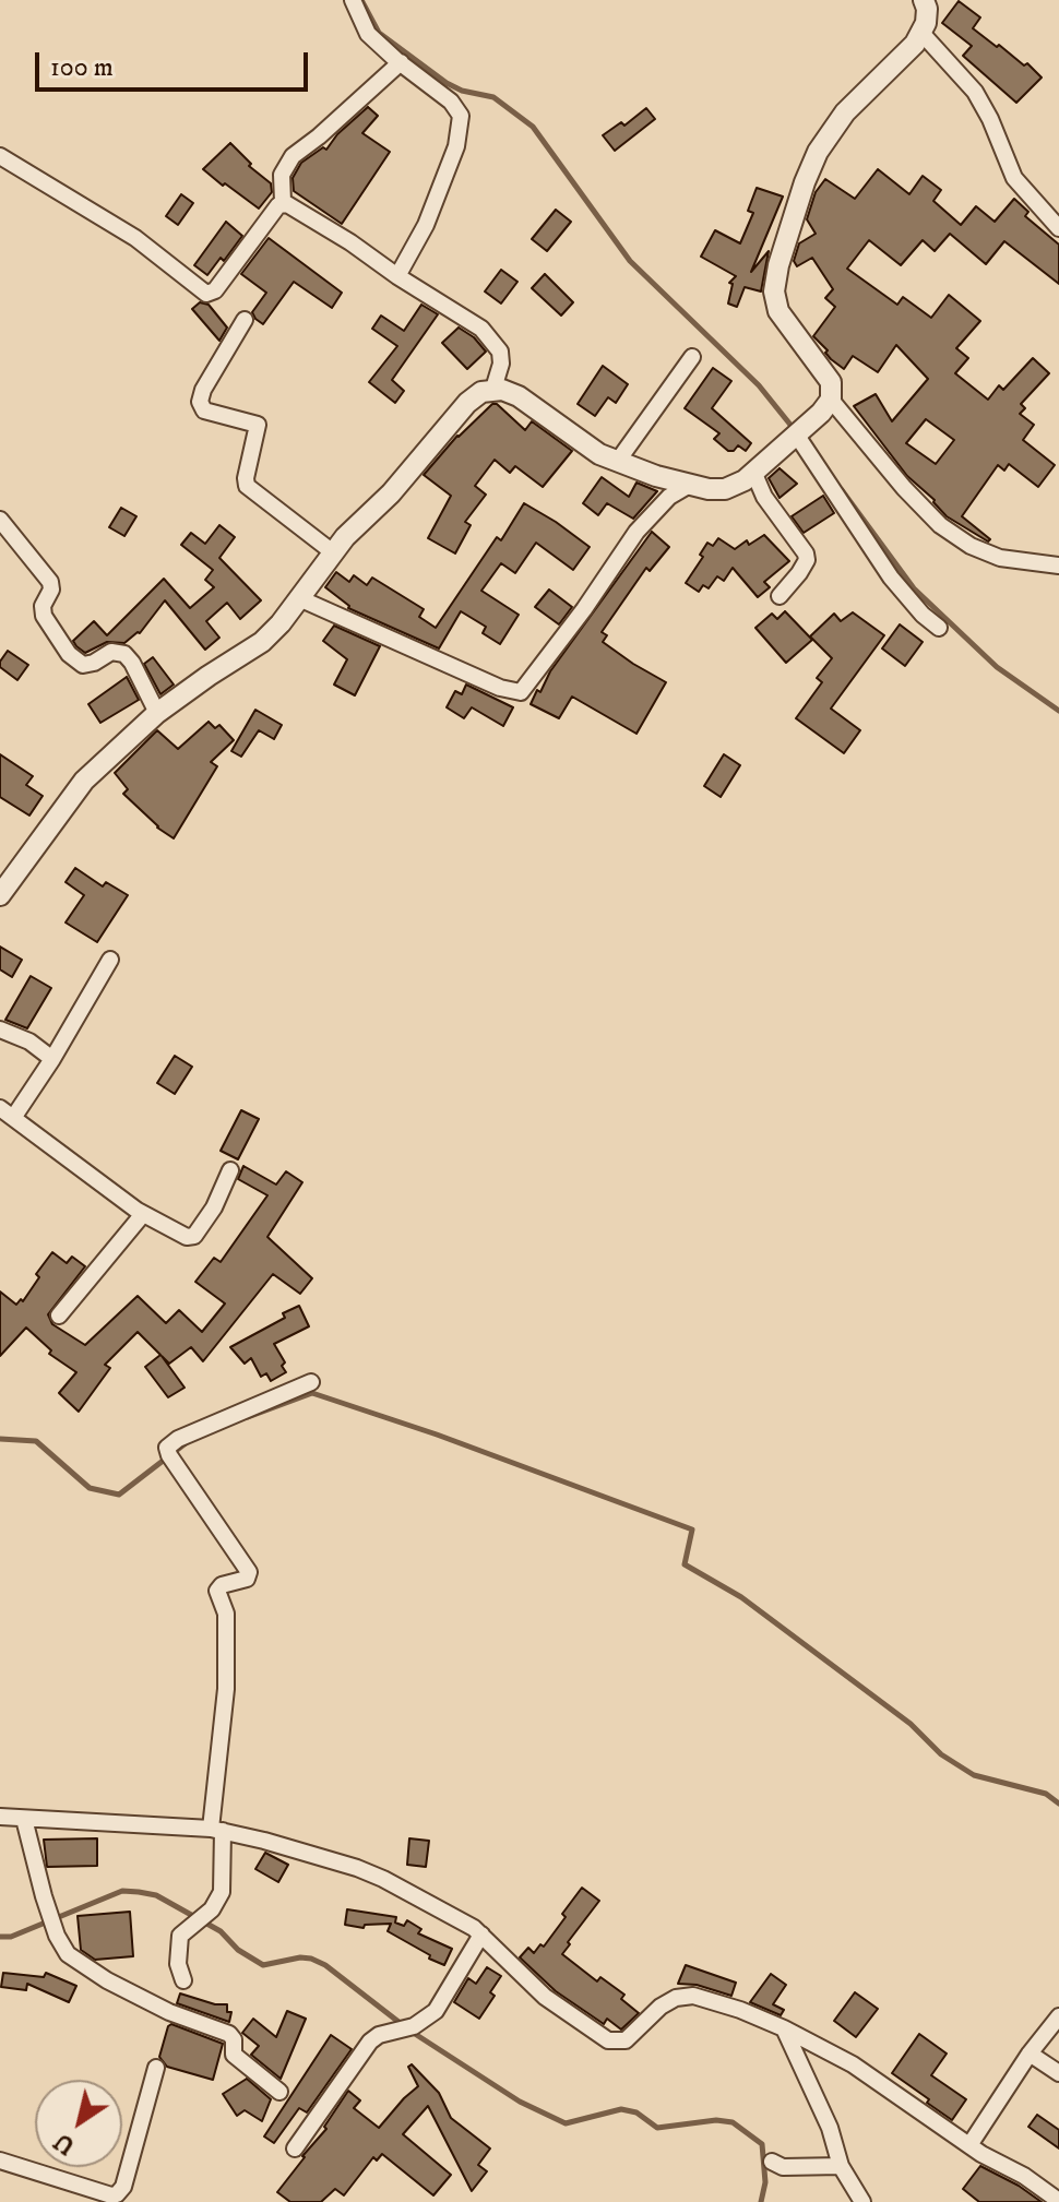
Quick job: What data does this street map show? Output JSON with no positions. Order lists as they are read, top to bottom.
{
  "scale_bar": "100 m",
  "north": "bottom left"
}
